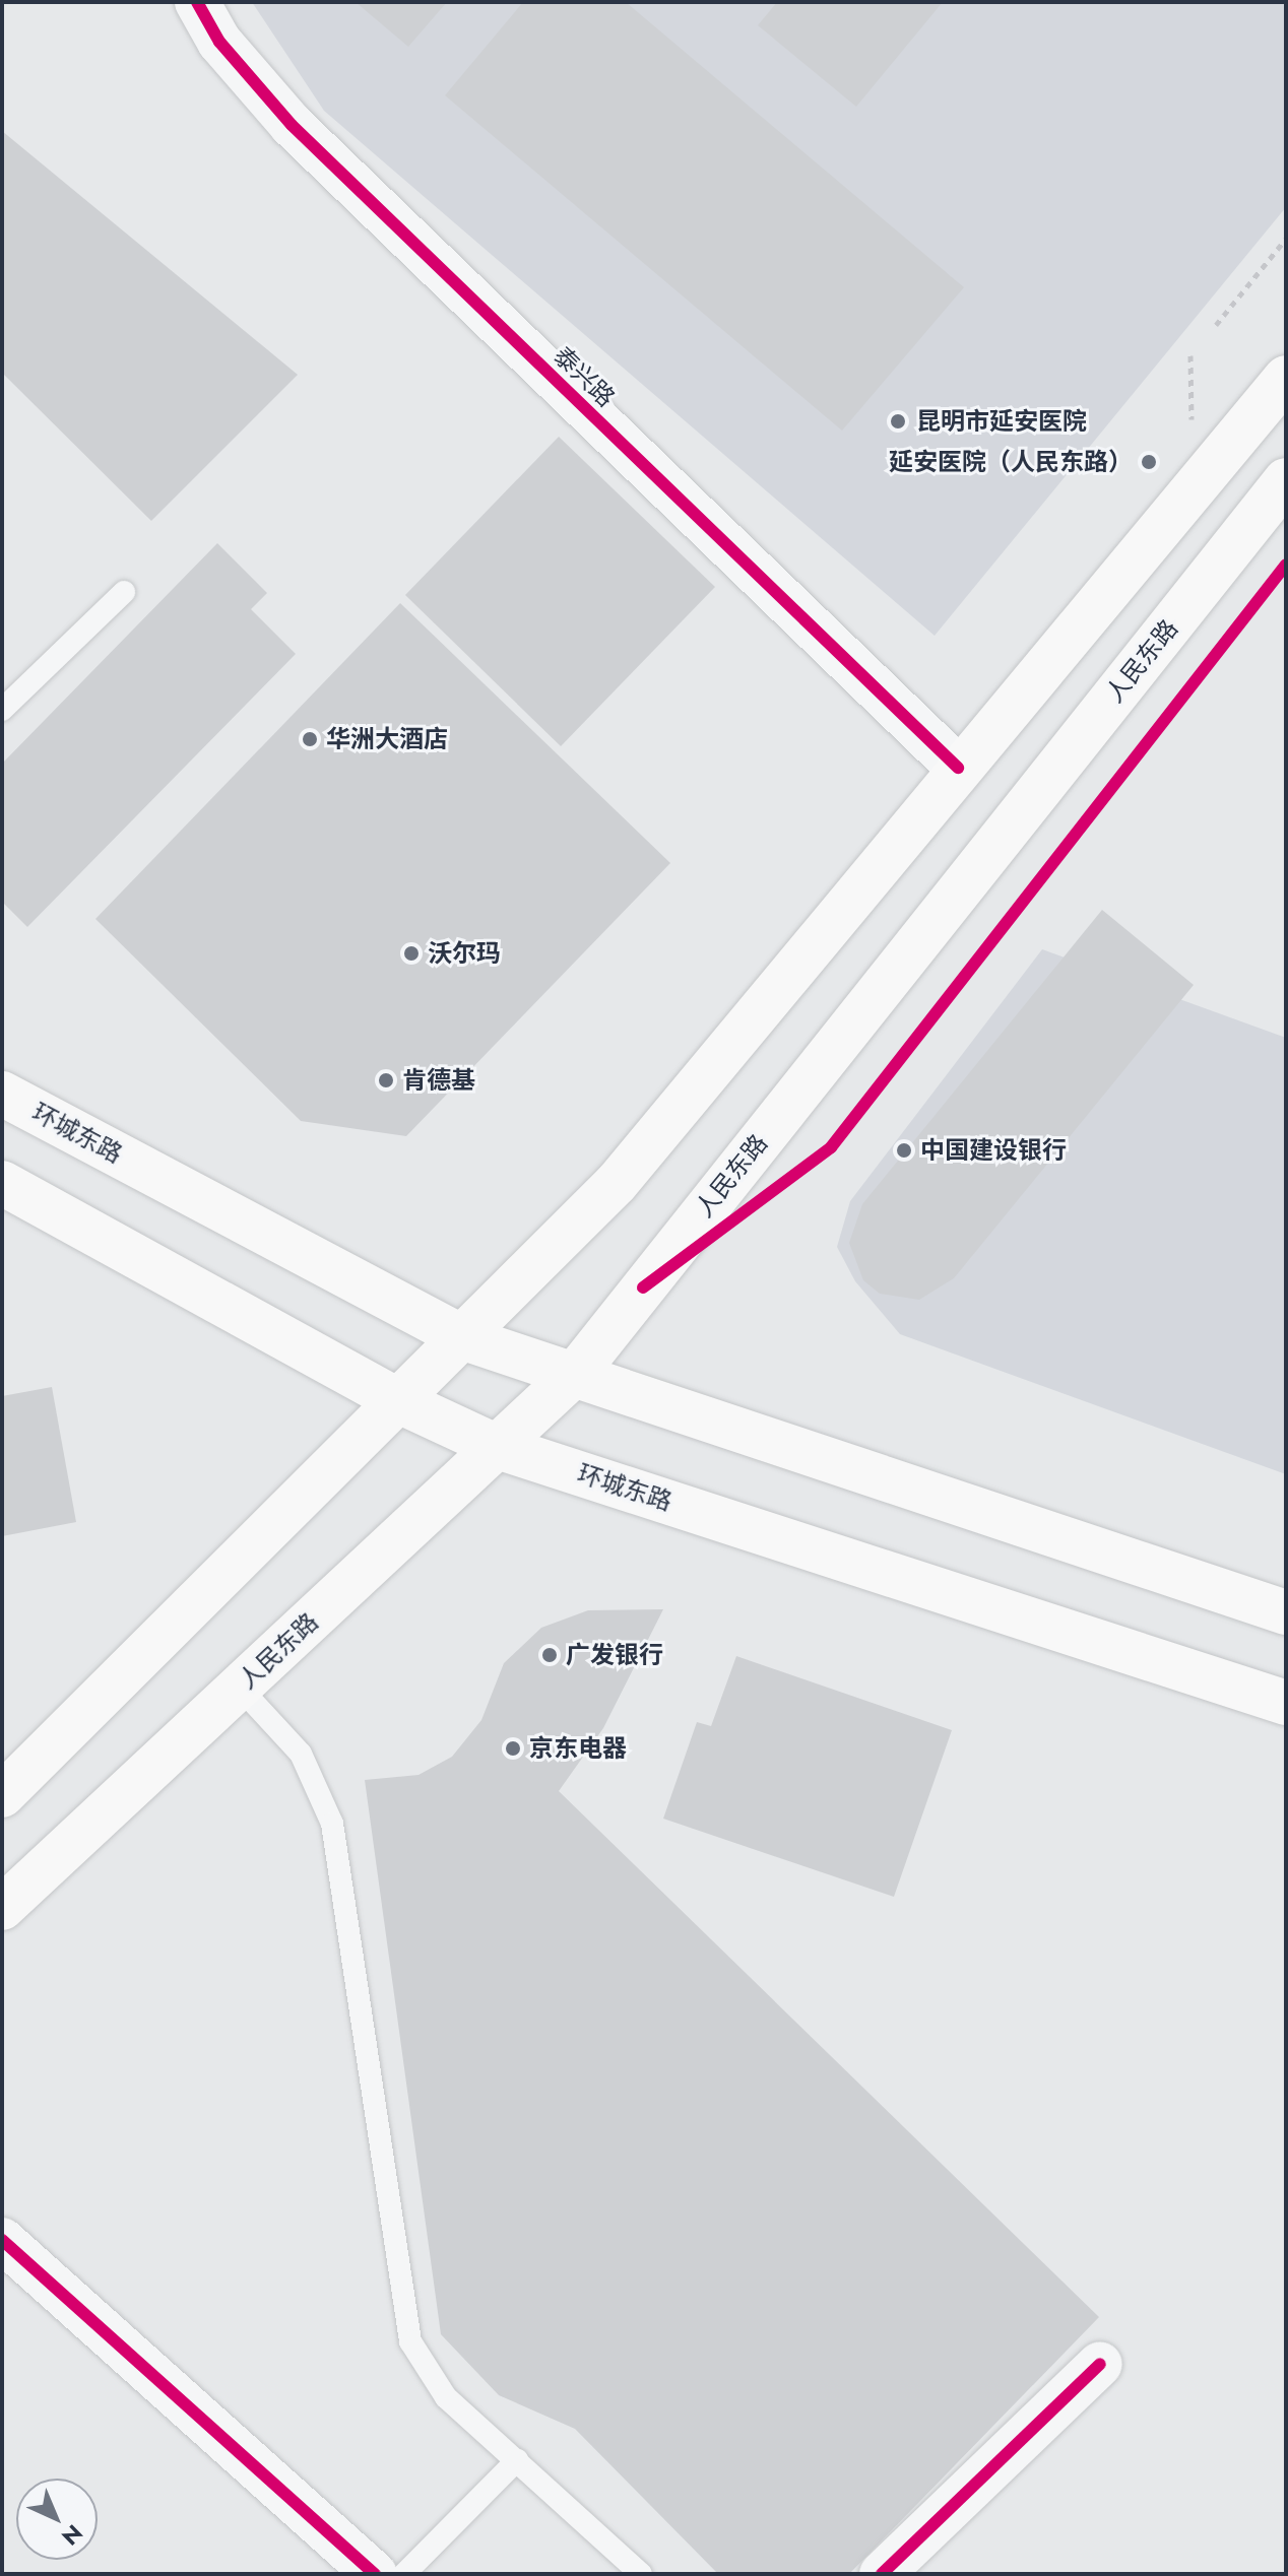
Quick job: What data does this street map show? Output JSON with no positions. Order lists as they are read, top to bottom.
{
  "streets": {
    "main road": ["人民东路", "环城东路"],
    "street": ["泰兴路"]
  },
  "crossings": [
    ["人民东路", "环城东路"]
  ],
  "places": [
    "昆明市延安医院",
    "延安医院（人民东路）",
    "华洲大酒店",
    "沃尔玛",
    "肯德基",
    "中国建设银行",
    "广发银行",
    "京东电器"
  ],
  "north": "bottom right"
}
